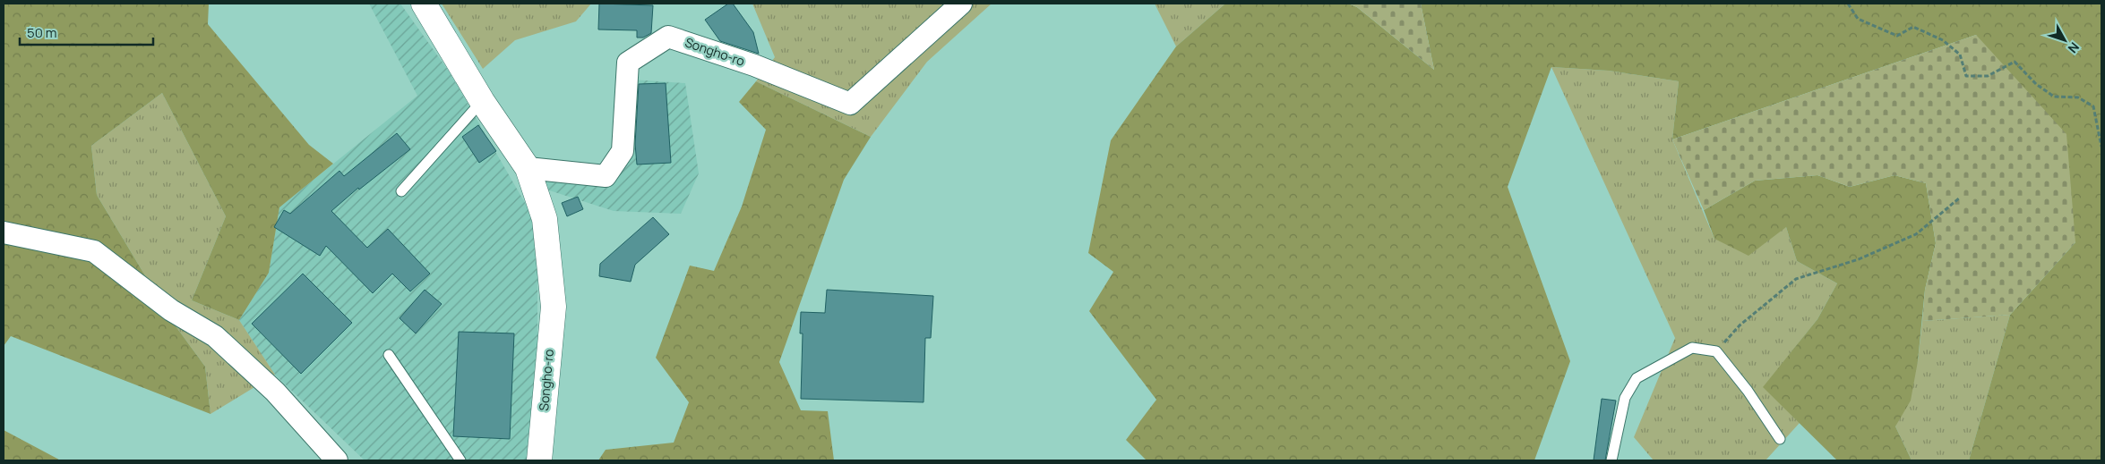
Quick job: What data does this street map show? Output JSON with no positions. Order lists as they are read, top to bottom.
{
  "streets": {
    "main road": ["Songho-ro"]
  },
  "scale_bar": "50 m",
  "north": "bottom right"
}
